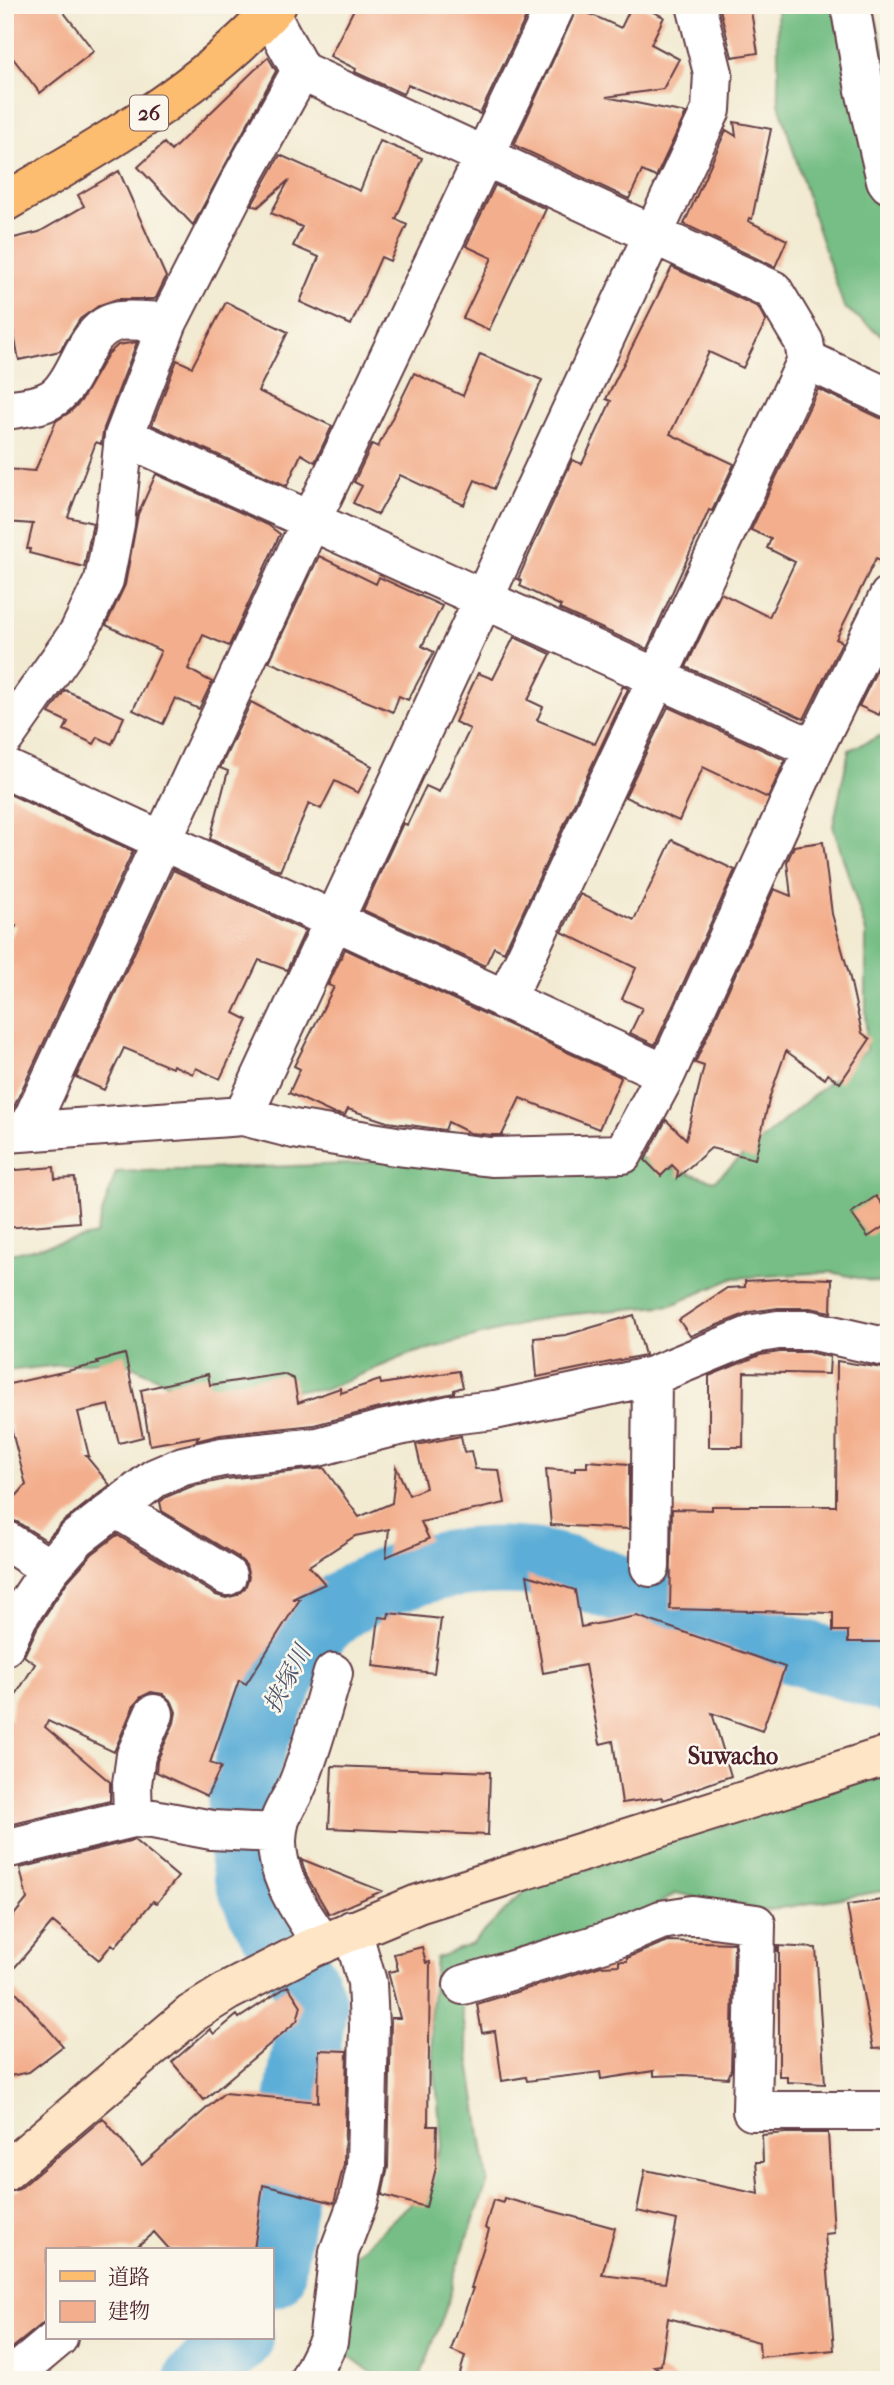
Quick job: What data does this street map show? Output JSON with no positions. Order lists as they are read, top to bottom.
{
  "streets": {
    "main road": ["26"]
  },
  "districts": ["Suwacho"],
  "water": ["挟塚川"],
  "legend": ["道路", "建物"]
}
